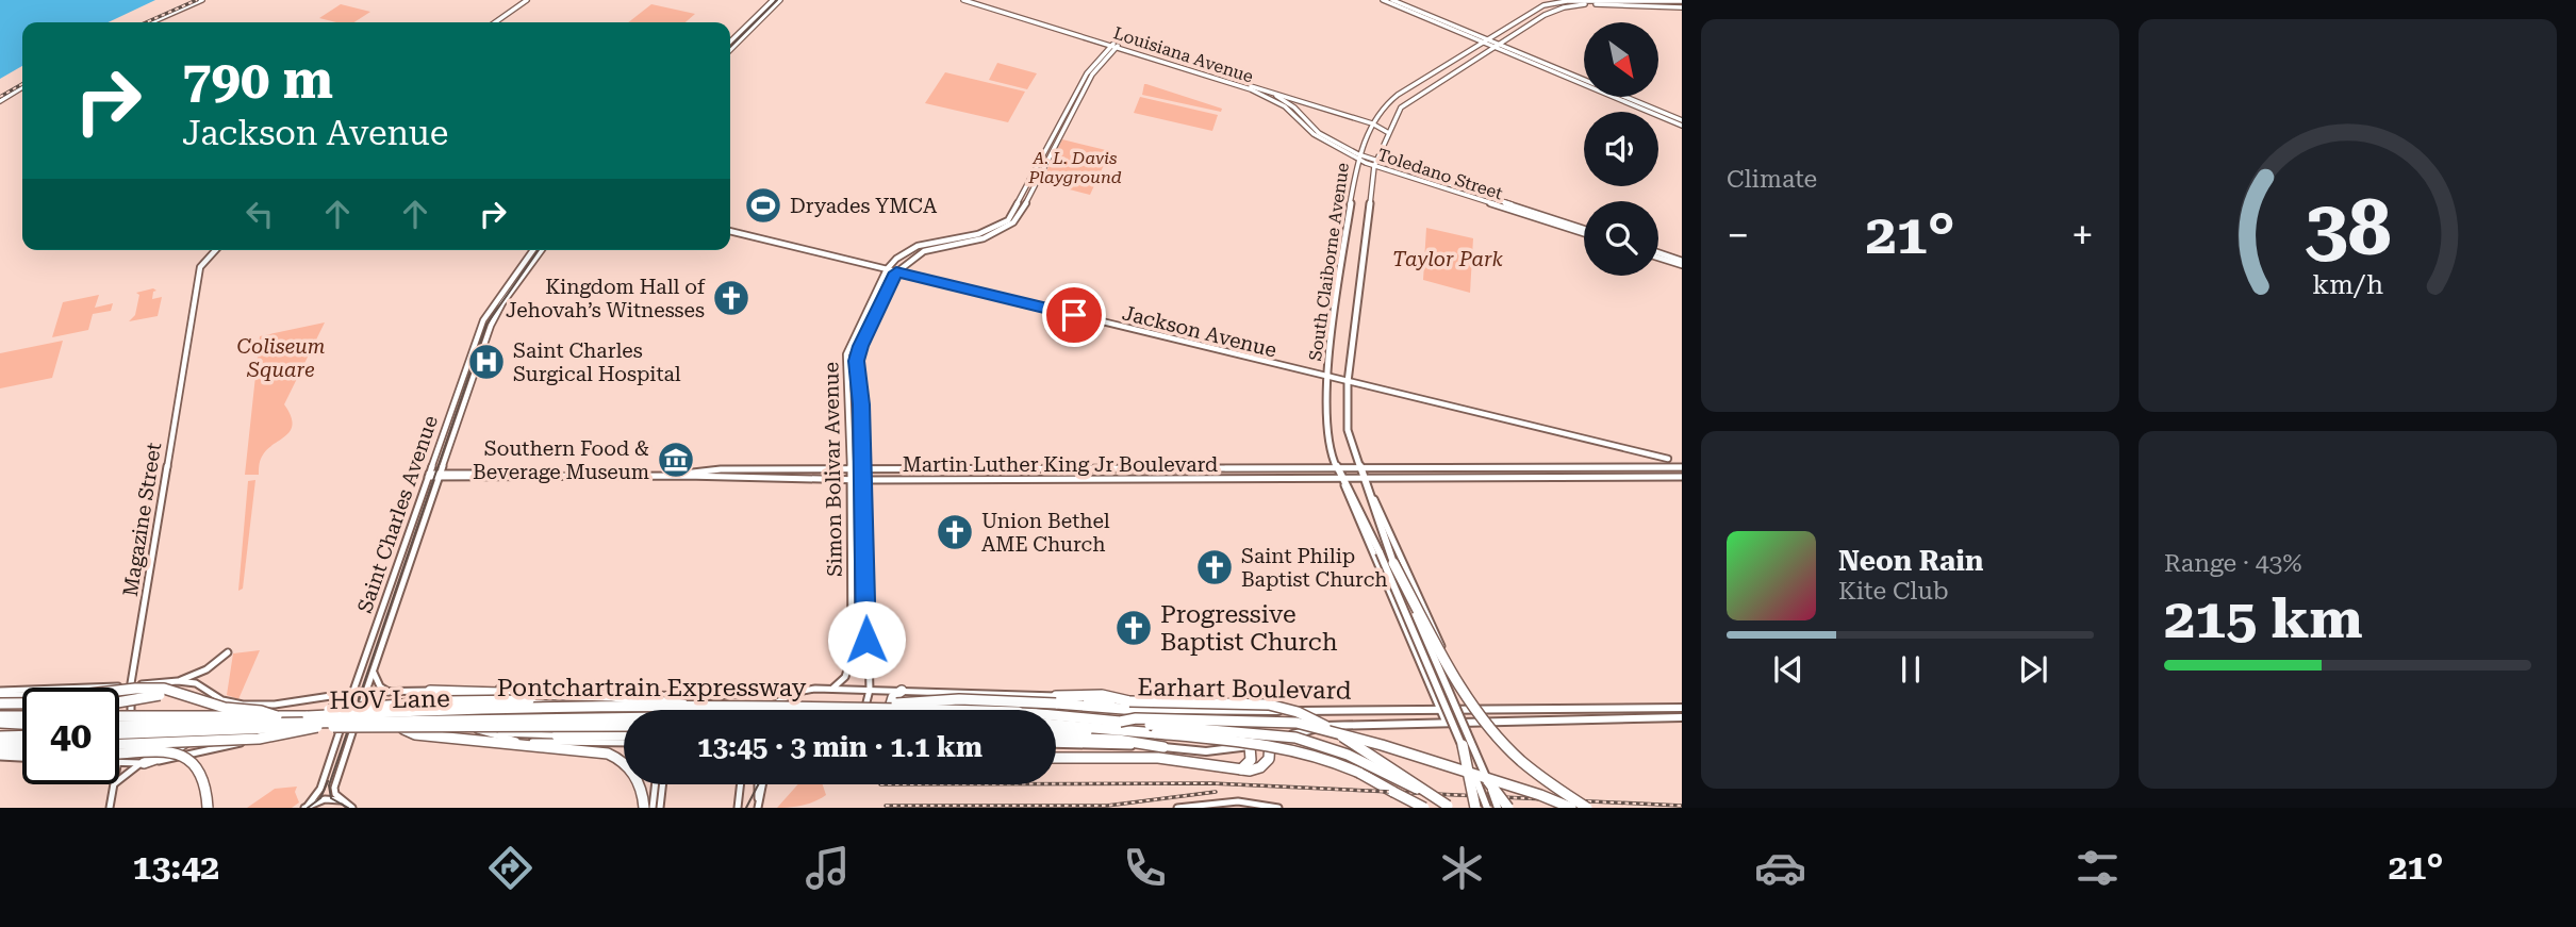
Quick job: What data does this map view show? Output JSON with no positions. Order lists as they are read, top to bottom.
{
  "streets": {
    "highway": ["Pontchartrain Expressway", "HOV Lane"],
    "main road": ["South Claiborne Avenue", "Earhart Boulevard"],
    "street": [
      "Louisiana Avenue",
      "Toledano Street",
      "Jackson Avenue",
      "Martin Luther King Jr Boulevard",
      "Simon Bolivar Avenue",
      "Saint Charles Avenue",
      "Magazine Street"
    ]
  },
  "crossings": [
    ["Louisiana Avenue", "Toledano Street"],
    ["Louisiana Avenue", "South Claiborne Avenue"],
    ["Toledano Street", "South Claiborne Avenue"],
    ["South Claiborne Avenue", "Jackson Avenue"],
    ["South Claiborne Avenue", "Martin Luther King Jr Boulevard"],
    ["South Claiborne Avenue", "Earhart Boulevard"],
    ["Jackson Avenue", "Simon Bolivar Avenue"],
    ["Martin Luther King Jr Boulevard", "Simon Bolivar Avenue"],
    ["Martin Luther King Jr Boulevard", "Saint Charles Avenue"]
  ],
  "parks": ["A. L. Davis Playground", "Taylor Park", "Coliseum Square"],
  "places": {
    "sports": ["Dryades YMCA"],
    "church": [
      "Kingdom Hall of Jehovah’s Witnesses",
      "Union Bethel AME Church",
      "Saint Philip Baptist Church",
      "Progressive Baptist Church"
    ],
    "hospital": ["Saint Charles Surgical Hospital"],
    "museum": ["Southern Food & Beverage Museum"]
  },
  "north": "bottom right",
  "page": {
    "tile": [
      "Climate",
      ["Range · 43%", "215 km"]
    ],
    "turn": ["790 m", "Jackson Avenue"],
    "heat": ["−", "21°", "+"],
    "song": ["Neon Rain", "Kite Club"],
    "limit": "40",
    "trip": "13:45 · 3 min · 1.1 km",
    "tabs": ["13:42", "21°"],
    "gauge": ["38", "km/h"]
  }
}
